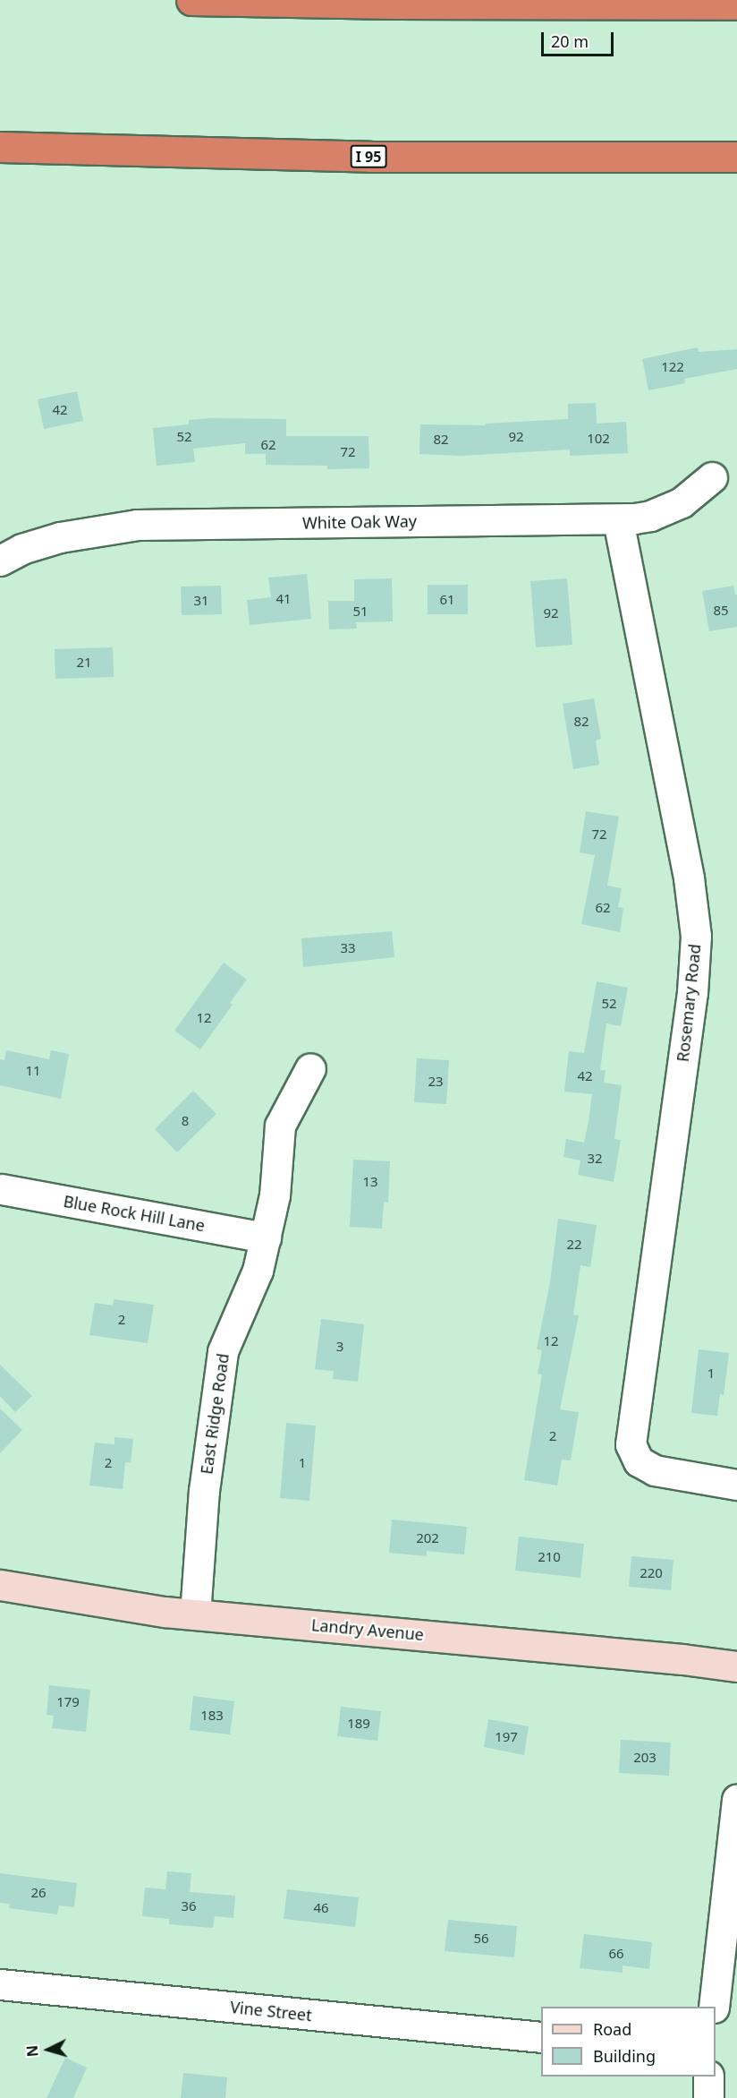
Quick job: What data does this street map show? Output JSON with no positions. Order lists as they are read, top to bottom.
{
  "streets": {
    "highway": ["I 95"],
    "street": [
      "White Oak Way",
      "Rosemary Road",
      "Blue Rock Hill Lane",
      "East Ridge Road",
      "Landry Avenue",
      "Vine Street"
    ]
  },
  "crossings": [
    ["White Oak Way", "Rosemary Road"],
    ["Blue Rock Hill Lane", "East Ridge Road"],
    ["East Ridge Road", "Landry Avenue"]
  ],
  "house_numbers": [
    "122",
    "42",
    "52",
    "92",
    "102",
    "82",
    "62",
    "72",
    "41",
    "61",
    "31",
    "85",
    "51",
    "92",
    "21",
    "82",
    "72",
    "62",
    "33",
    "52",
    "12",
    "11",
    "42",
    "23",
    "8",
    "32",
    "13",
    "22",
    "2",
    "12",
    "3",
    "1",
    "2",
    "2",
    "1",
    "202",
    "210",
    "220",
    "179",
    "183",
    "189",
    "197",
    "203",
    "26",
    "36",
    "46",
    "56",
    "66"
  ],
  "legend": ["Road", "Building"],
  "scale_bar": "20 m",
  "north": "left"
}
